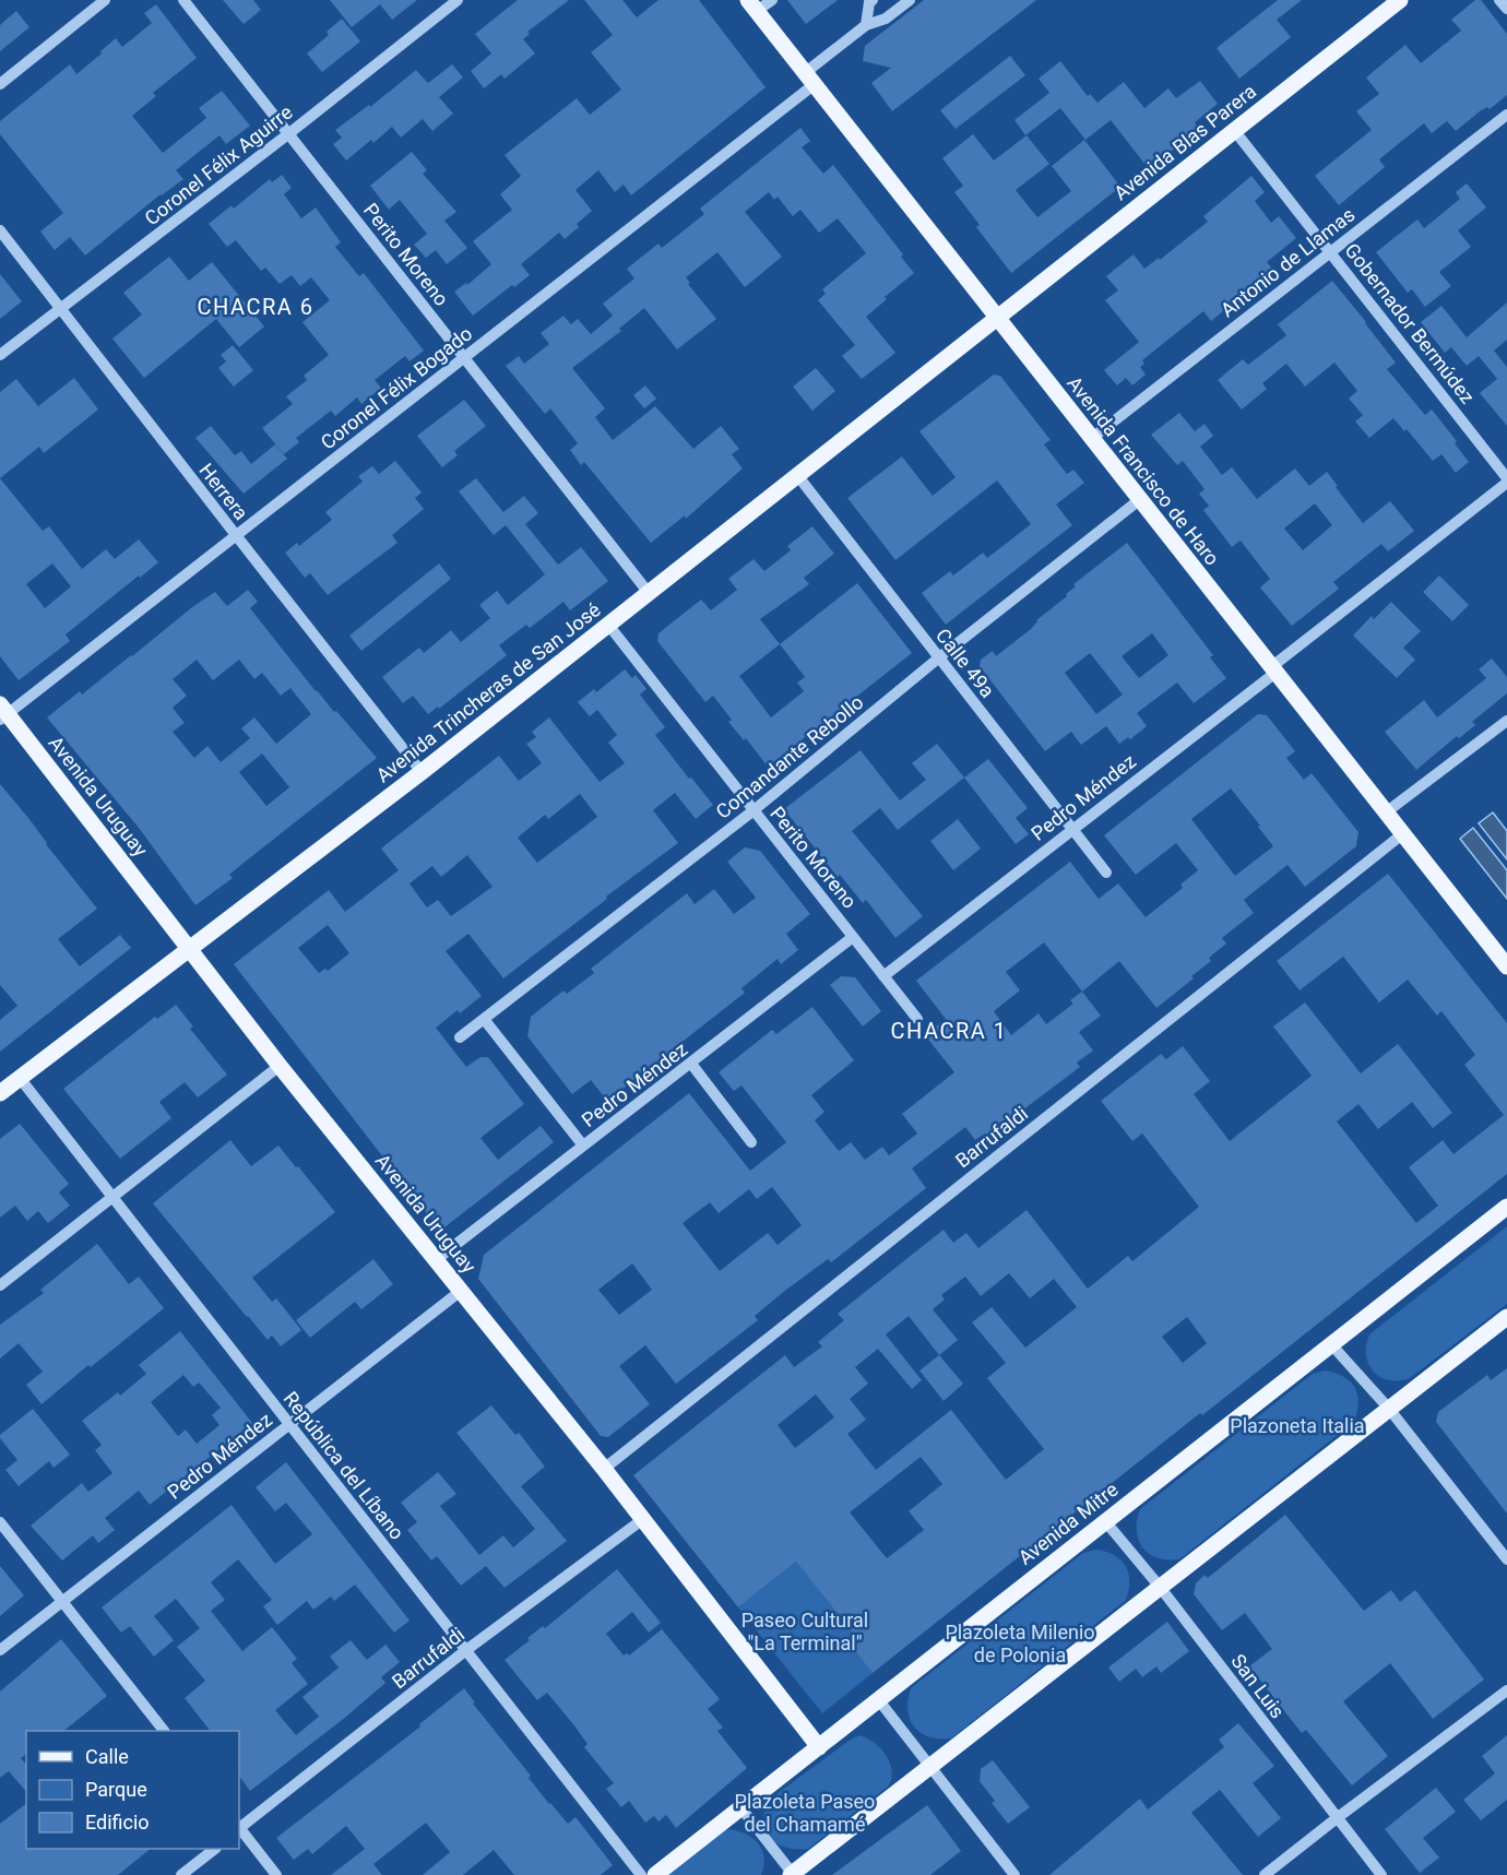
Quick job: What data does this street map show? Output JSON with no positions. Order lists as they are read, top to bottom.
{
  "streets": {
    "main road": [
      "Avenida Blas Parera",
      "Avenida Francisco de Haro",
      "Avenida Trincheras de San José",
      "Avenida Uruguay",
      "Avenida Mitre"
    ],
    "street": [
      "Coronel Félix Aguirre",
      "Perito Moreno",
      "Antonio de Llamas",
      "Gobernador Bermúdez",
      "Coronel Félix Bogado",
      "Herrera",
      "Calle 49a",
      "Comandante Rebollo",
      "Pedro Méndez",
      "Barrufaldi",
      "República del Líbano",
      "San Luis"
    ]
  },
  "crossings": [
    ["Avenida Blas Parera", "Gobernador Bermúdez"],
    ["Avenida Blas Parera", "Avenida Francisco de Haro"],
    ["Avenida Blas Parera", "Avenida Trincheras de San José"],
    ["Coronel Félix Aguirre", "Perito Moreno"],
    ["Coronel Félix Aguirre", "Herrera"],
    ["Perito Moreno", "Coronel Félix Bogado"],
    ["Perito Moreno", "Avenida Trincheras de San José"],
    ["Perito Moreno", "Comandante Rebollo"],
    ["Perito Moreno", "Pedro Méndez"],
    ["Antonio de Llamas", "Gobernador Bermúdez"],
    ["Antonio de Llamas", "Avenida Francisco de Haro"],
    ["Gobernador Bermúdez", "Pedro Méndez"],
    ["Coronel Félix Bogado", "Avenida Francisco de Haro"],
    ["Coronel Félix Bogado", "Herrera"],
    ["Coronel Félix Bogado", "Avenida Uruguay"],
    ["Avenida Francisco de Haro", "Avenida Trincheras de San José"],
    ["Avenida Francisco de Haro", "Comandante Rebollo"],
    ["Avenida Francisco de Haro", "Pedro Méndez"],
    ["Avenida Francisco de Haro", "Barrufaldi"],
    ["Herrera", "Avenida Trincheras de San José"],
    ["Calle 49a", "Avenida Trincheras de San José"],
    ["Calle 49a", "Comandante Rebollo"],
    ["Calle 49a", "Pedro Méndez"],
    ["Avenida Trincheras de San José", "Avenida Uruguay"],
    ["Avenida Trincheras de San José", "República del Líbano"],
    ["Avenida Uruguay", "Pedro Méndez"],
    ["Avenida Uruguay", "Barrufaldi"],
    ["Avenida Uruguay", "Avenida Mitre"],
    ["Pedro Méndez", "República del Líbano"],
    ["Barrufaldi", "República del Líbano"],
    ["Avenida Mitre", "San Luis"]
  ],
  "districts": ["CHACRA 6", "CHACRA 1"],
  "parks": [
    "Plazoneta Italia",
    "Paseo Cultural \"La Terminal\"",
    "Plazoleta Milenio de Polonia",
    "Plazoleta Paseo del Chamamé"
  ],
  "legend": ["Calle", "Parque", "Edificio"]
}
